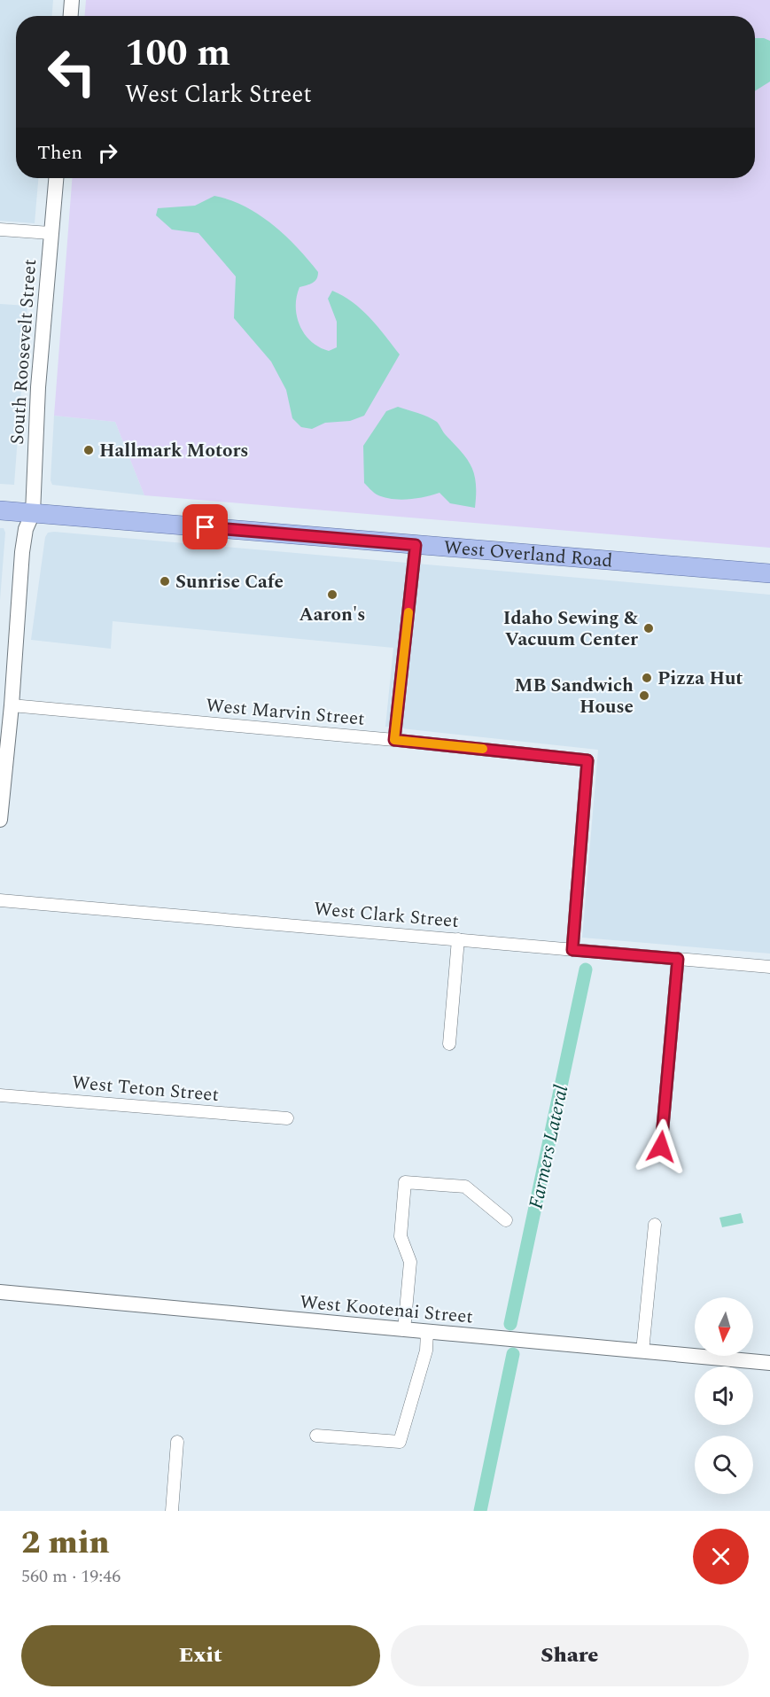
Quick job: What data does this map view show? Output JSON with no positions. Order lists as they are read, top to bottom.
{
  "streets": {
    "main road": ["West Overland Road"],
    "street": [
      "South Roosevelt Street",
      "West Marvin Street",
      "West Clark Street",
      "West Teton Street",
      "West Kootenai Street"
    ]
  },
  "crossings": [
    ["South Roosevelt Street", "West Overland Road"],
    ["South Roosevelt Street", "West Marvin Street"],
    ["West Marvin Street", "West Clark Street"]
  ],
  "water": ["Farmers Lateral"],
  "places": [
    "Hallmark Motors",
    "Sunrise Cafe",
    "Aaron's",
    "Idaho Sewing & Vacuum Center",
    "Pizza Hut",
    "MB Sandwich House"
  ],
  "north": "bottom",
  "page": {
    "turn": ["100 m", "West Clark Street"],
    "then": "Then",
    "heading": ["2 min", "560 m · 19:46"],
    "buttons": ["Exit", "Share"]
  }
}
